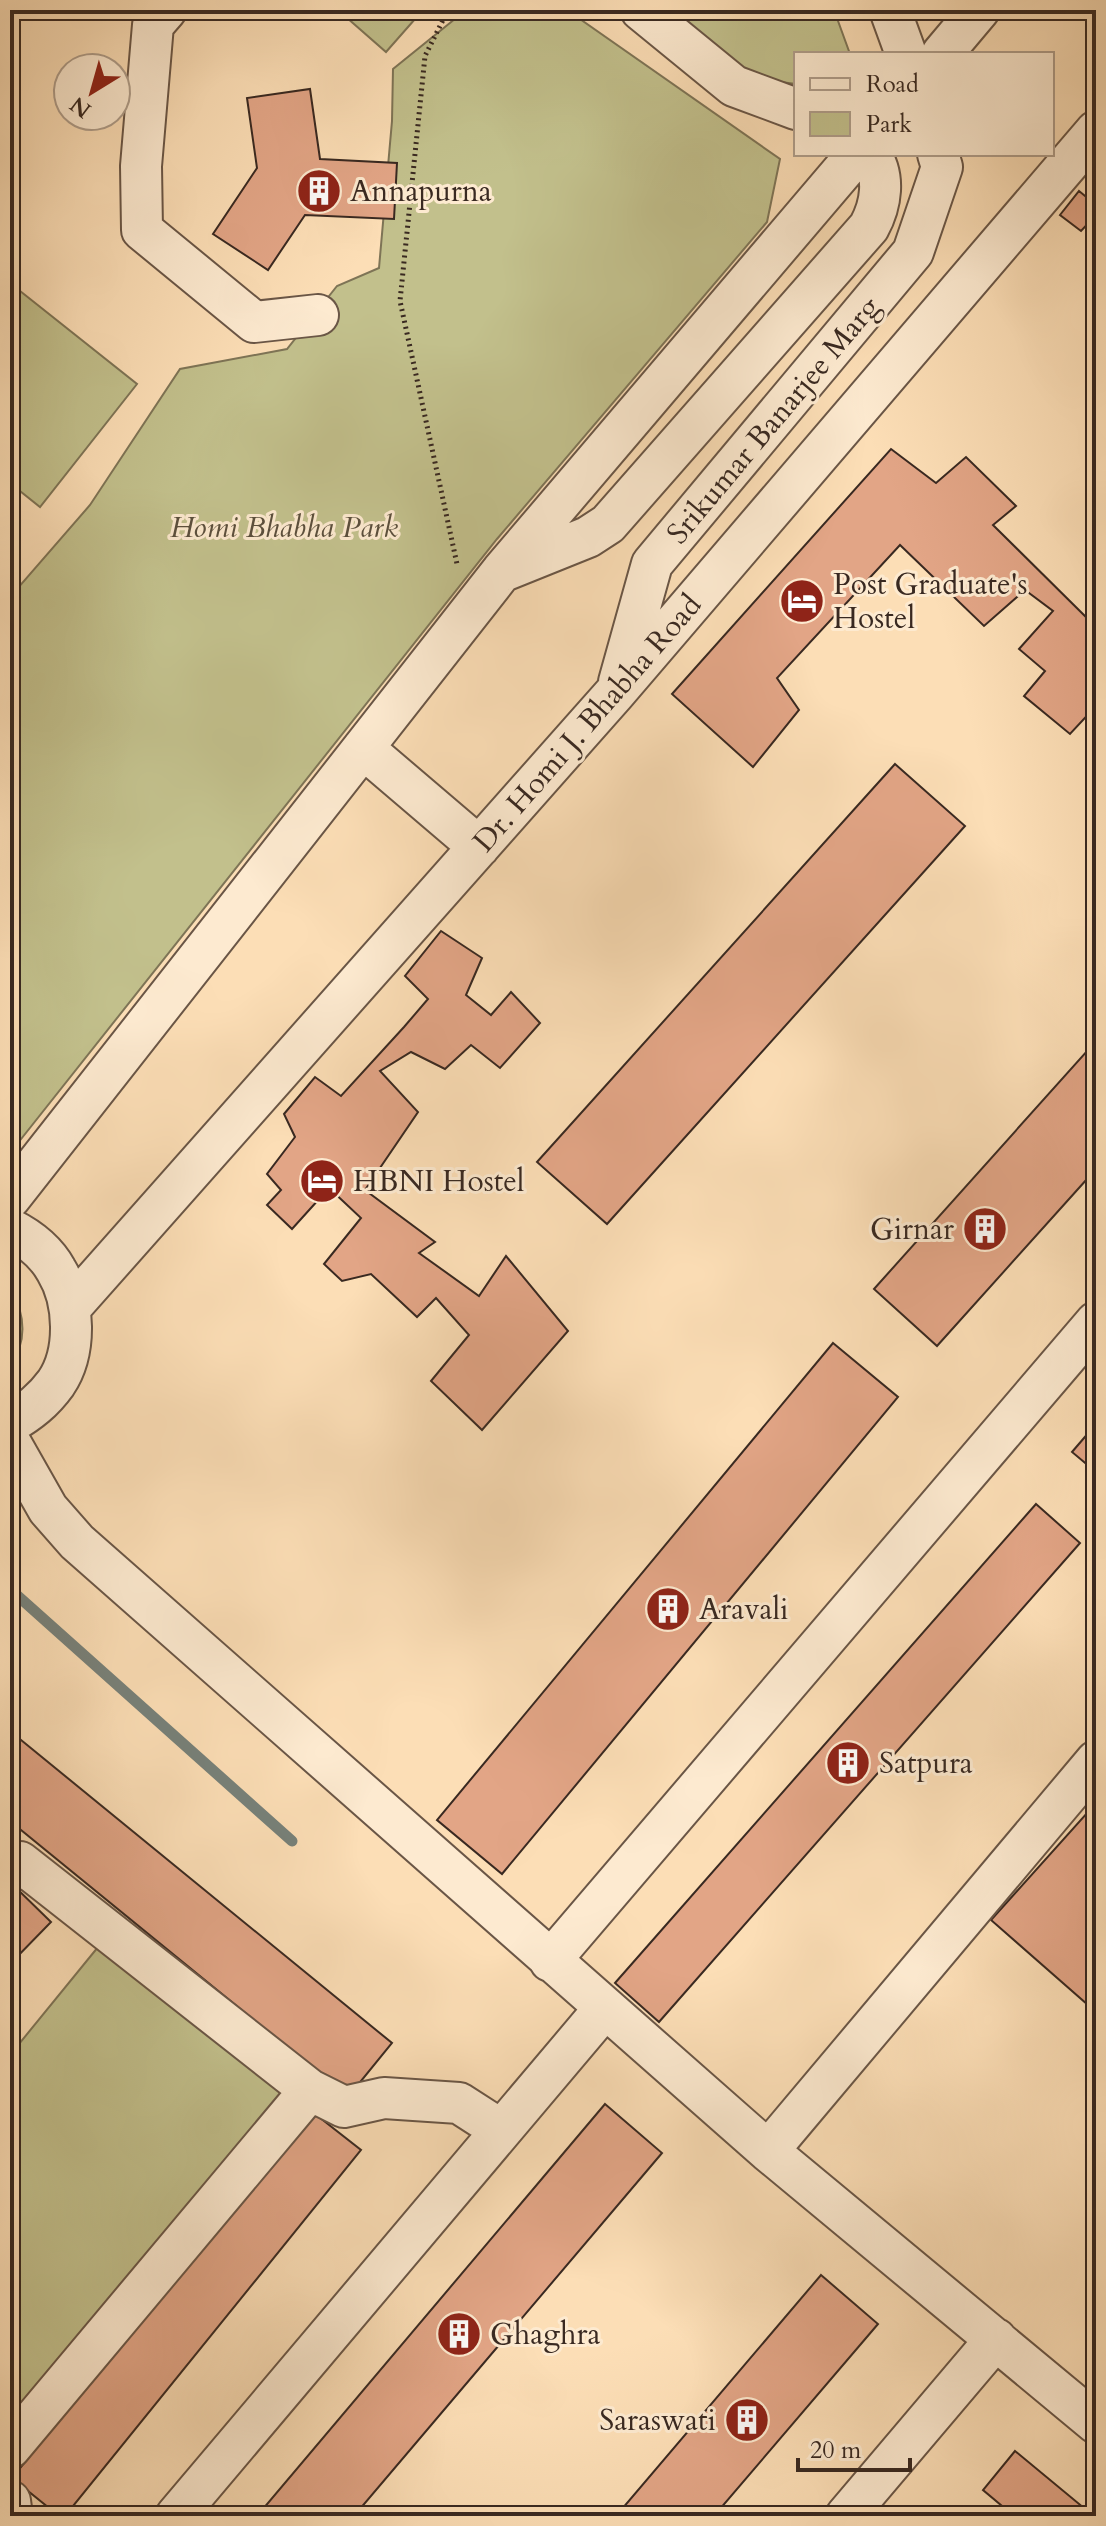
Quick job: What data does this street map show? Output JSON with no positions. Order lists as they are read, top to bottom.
{
  "streets": {
    "street": ["Srikumar Banarjee Marg", "Dr. Homi J. Bhabha Road"]
  },
  "crossings": [
    ["Srikumar Banarjee Marg", "Dr. Homi J. Bhabha Road"]
  ],
  "parks": ["Homi Bhabha Park"],
  "places": {
    "building": [
      "Annapurna",
      "Girnar",
      "Aravali",
      "Satpura",
      "Ghaghra",
      "Saraswati"
    ],
    "hotel": ["Post Graduate's Hostel", "HBNI Hostel"]
  },
  "legend": ["Road", "Park"],
  "scale_bar": "20 m",
  "north": "bottom left"
}
